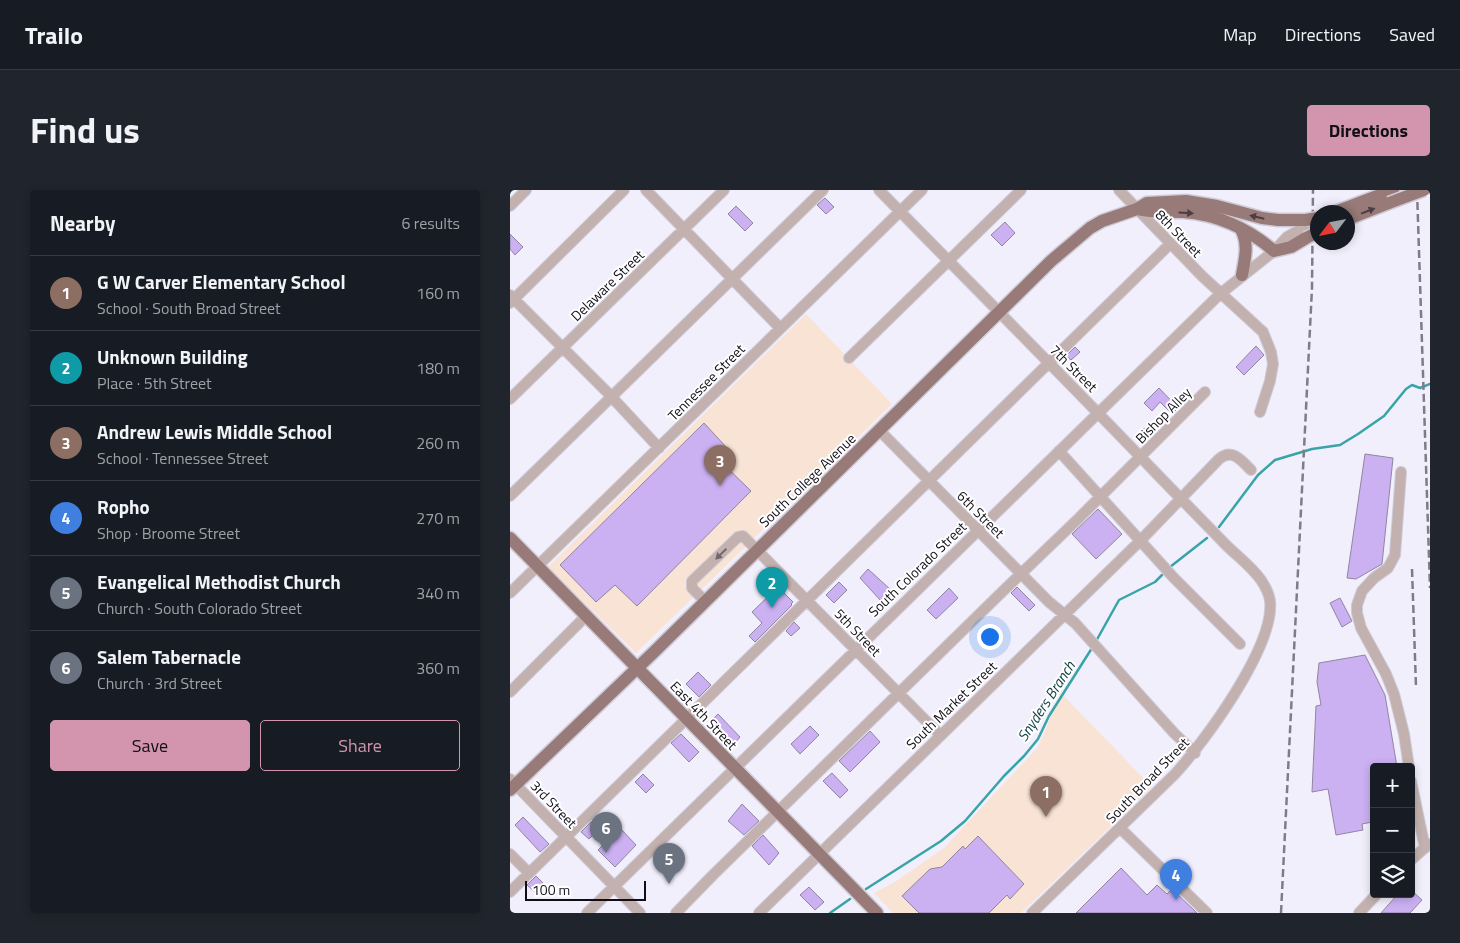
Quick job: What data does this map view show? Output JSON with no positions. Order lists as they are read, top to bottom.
{
  "streets": {
    "main road": ["South College Avenue", "South Colorado Street", "East 4th Street"],
    "street": [
      "8th Street",
      "Delaware Street",
      "7th Street",
      "Tennessee Street",
      "Bishop Alley",
      "6th Street",
      "5th Street",
      "South Market Street",
      "South Broad Street",
      "3rd Street"
    ]
  },
  "crossings": [
    ["8th Street", "South College Avenue"],
    ["8th Street", "South Colorado Street"],
    ["7th Street", "Tennessee Street"],
    ["7th Street", "Bishop Alley"],
    ["7th Street", "South College Avenue"],
    ["7th Street", "South Colorado Street"],
    ["7th Street", "South Market Street"],
    ["7th Street", "South Broad Street"],
    ["Tennessee Street", "East 4th Street"],
    ["Bishop Alley", "6th Street"],
    ["Bishop Alley", "5th Street"],
    ["Bishop Alley", "East 4th Street"],
    ["South College Avenue", "6th Street"],
    ["South College Avenue", "South Colorado Street"],
    ["South College Avenue", "5th Street"],
    ["South College Avenue", "East 4th Street"],
    ["South College Avenue", "3rd Street"],
    ["6th Street", "South Colorado Street"],
    ["6th Street", "South Market Street"],
    ["6th Street", "South Broad Street"],
    ["South Colorado Street", "5th Street"],
    ["South Colorado Street", "East 4th Street"],
    ["South Colorado Street", "3rd Street"],
    ["5th Street", "South Market Street"],
    ["South Market Street", "East 4th Street"]
  ],
  "water": ["Snyders Branch"],
  "scale_bar": "100 m",
  "north": "bottom left",
  "page": {
    "header": "Trailo",
    "nav": ["Map", "Directions", "Saved"],
    "title": "Find us",
    "buttons": [
      "Directions",
      ["Save", "Share"]
    ],
    "heading": ["Nearby", "6 results"],
    "list": [
      {
        "mark": "1",
        "name": "G W Carver Elementary School",
        "note": "School · South Broad Street",
        "value": "160 m"
      },
      {
        "mark": "2",
        "name": "Unknown Building",
        "note": "Place · 5th Street",
        "value": "180 m"
      },
      {
        "mark": "3",
        "name": "Andrew Lewis Middle School",
        "note": "School · Tennessee Street",
        "value": "260 m"
      },
      {
        "mark": "4",
        "name": "Ropho",
        "note": "Shop · Broome Street",
        "value": "270 m"
      },
      {
        "mark": "5",
        "name": "Evangelical Methodist Church",
        "note": "Church · South Colorado Street",
        "value": "340 m"
      },
      {
        "mark": "6",
        "name": "Salem Tabernacle",
        "note": "Church · 3rd Street",
        "value": "360 m"
      }
    ],
    "pins": [
      "3",
      "2",
      "1",
      "6",
      "5",
      "4"
    ],
    "map_buttons": ["+", "−"],
    "scale": "100 m"
  }
}
